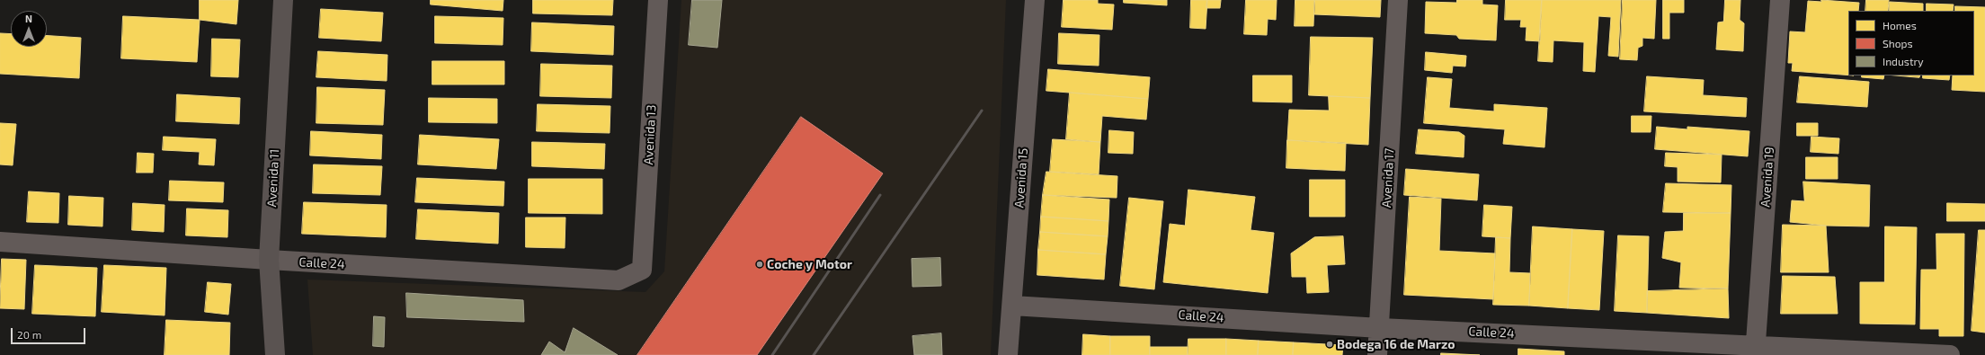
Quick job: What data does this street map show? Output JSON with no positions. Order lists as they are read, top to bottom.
{
  "streets": {
    "main road": ["Avenida 11"],
    "street": [
      "Avenida 13",
      "Avenida 19",
      "Avenida 15",
      "Avenida 17",
      "Calle 24"
    ]
  },
  "crossings": [
    ["Avenida 13", "Calle 24"],
    ["Avenida 19", "Calle 24"],
    ["Avenida 11", "Calle 24"],
    ["Avenida 15", "Calle 24"],
    ["Avenida 17", "Calle 24"]
  ],
  "places": ["Coche y Motor", "Bodega 16 de Marzo"],
  "legend": ["Homes", "Shops", "Industry"],
  "scale_bar": "20 m",
  "north": "top"
}
